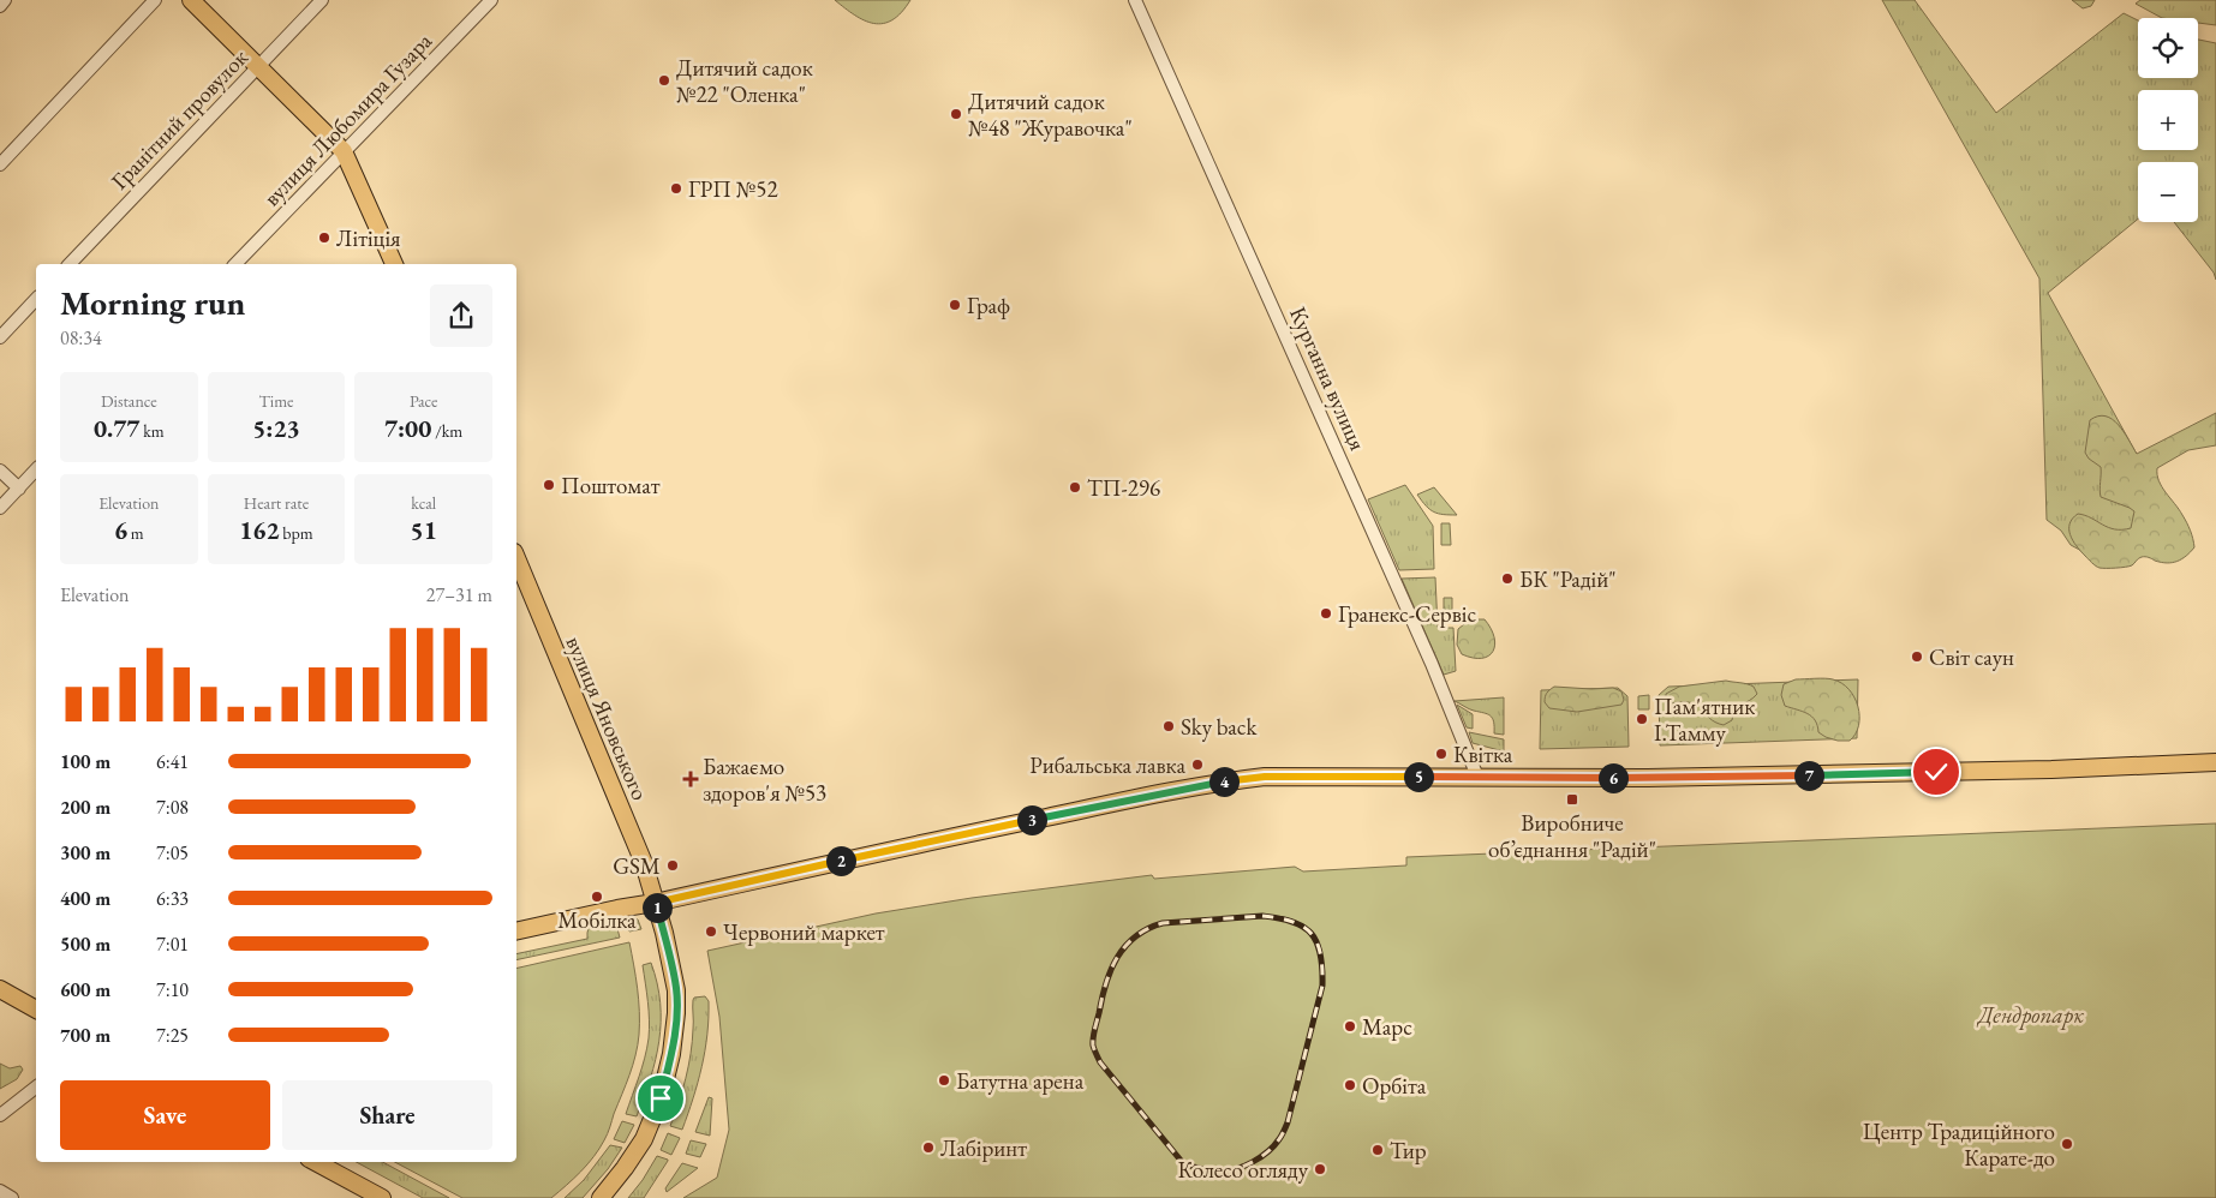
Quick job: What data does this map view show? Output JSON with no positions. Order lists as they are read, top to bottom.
{
  "streets": {
    "main road": ["вулиця Яновського"],
    "street": ["Гранітний провулок", "вулиця Любомира Гузара", "Курганна вулиця"]
  },
  "parks": ["Дендропарк"],
  "places": {
    "other": [
      "Дитячий садок №22 \"Оленка\"",
      "Дитячий садок №48 \"Журавочка\"",
      "ГРП №52",
      "Літіція",
      "Граф",
      "Поштомат",
      "ТП-296",
      "БК \"Радій\"",
      "Гранекс-Сервіс",
      "Світ саун",
      "Пам'ятник І.Тамму",
      "Sky back",
      "Квітка",
      "Рибальська лавка",
      "GSM",
      "Мобілка",
      "Червоний маркет",
      "Марс",
      "Батутна арена",
      "Орбіта",
      "Центр Традиційного Карате-до",
      "Лабіринт",
      "Тир",
      "Колесо огляду"
    ],
    "health": ["Бажаємо здоров'я №53"],
    "transit": ["Виробниче об’єднання \"Радій\""]
  },
  "page": {
    "map_buttons": ["+", "−"],
    "heading": ["Morning run", "08:34"],
    "stats": [
      ["Distance", "0.77 km"],
      ["Time", "5:23"],
      ["Pace", "7:00 /km"],
      ["Elevation", "6 m"],
      ["Heart rate", "162 bpm"],
      ["kcal", "51"]
    ],
    "chart": ["Elevation", "27–31 m"],
    "list": [
      {
        "name": "100 m",
        "note": "6:41"
      },
      {
        "name": "200 m",
        "note": "7:08"
      },
      {
        "name": "300 m",
        "note": "7:05"
      },
      {
        "name": "400 m",
        "note": "6:33"
      },
      {
        "name": "500 m",
        "note": "7:01"
      },
      {
        "name": "600 m",
        "note": "7:10"
      },
      {
        "name": "700 m",
        "note": "7:25"
      }
    ],
    "pins": [
      "7",
      "5",
      "6",
      "4",
      "3",
      "2",
      "1"
    ],
    "buttons": ["Save", "Share"]
  }
}
